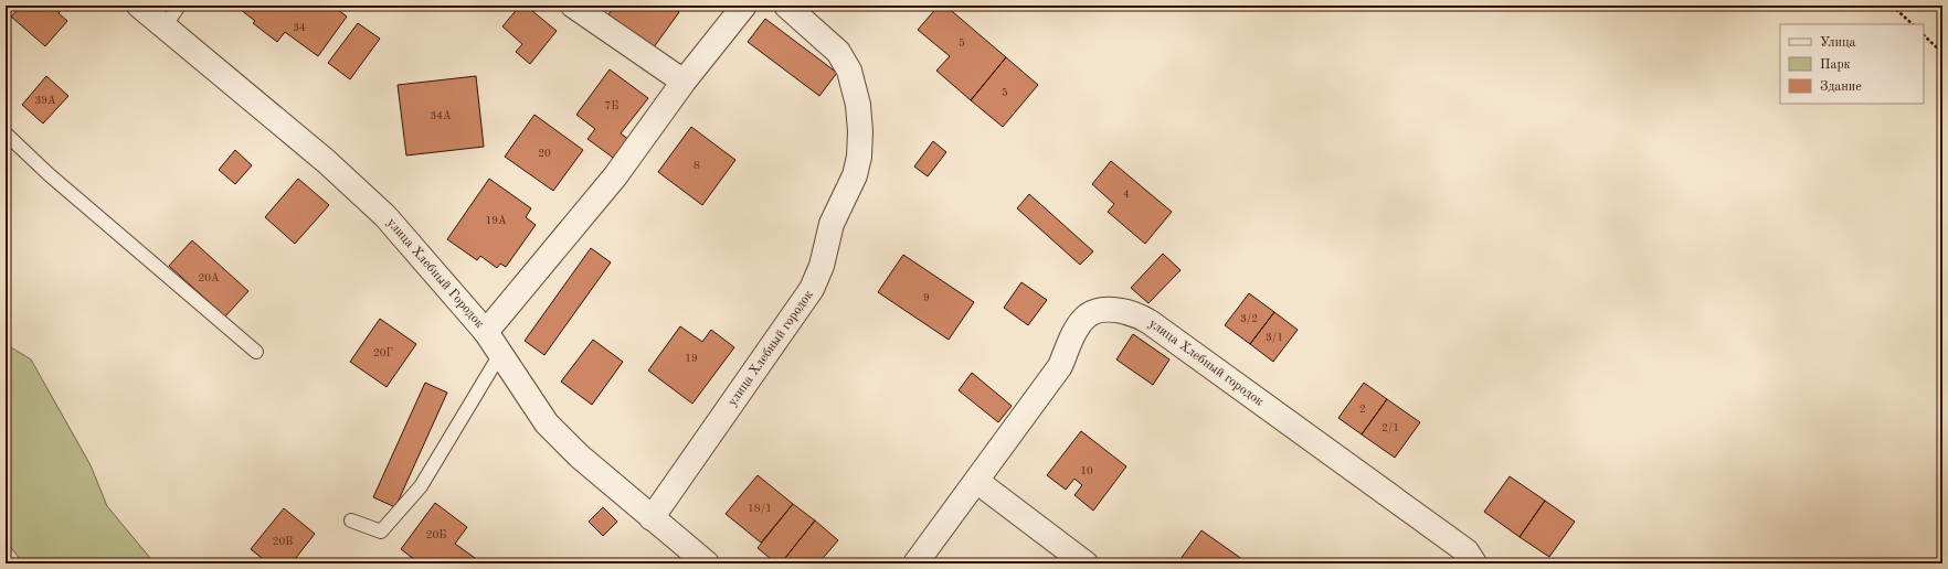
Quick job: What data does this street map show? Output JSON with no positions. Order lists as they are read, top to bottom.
{
  "streets": {
    "street": ["улица Хлебный Городок", "улица Хлебный городок"]
  },
  "crossings": [
    ["улица Хлебный Городок", "улица Хлебный городок"]
  ],
  "house_numbers": [
    "34",
    "5",
    "5",
    "39А",
    "7Б",
    "34А",
    "20",
    "8",
    "4",
    "19А",
    "20А",
    "9",
    "3/2",
    "3/1",
    "20Г",
    "19",
    "2",
    "2/1",
    "10",
    "18/1",
    "20Б",
    "20В"
  ],
  "legend": ["Улица", "Парк", "Здание"]
}
